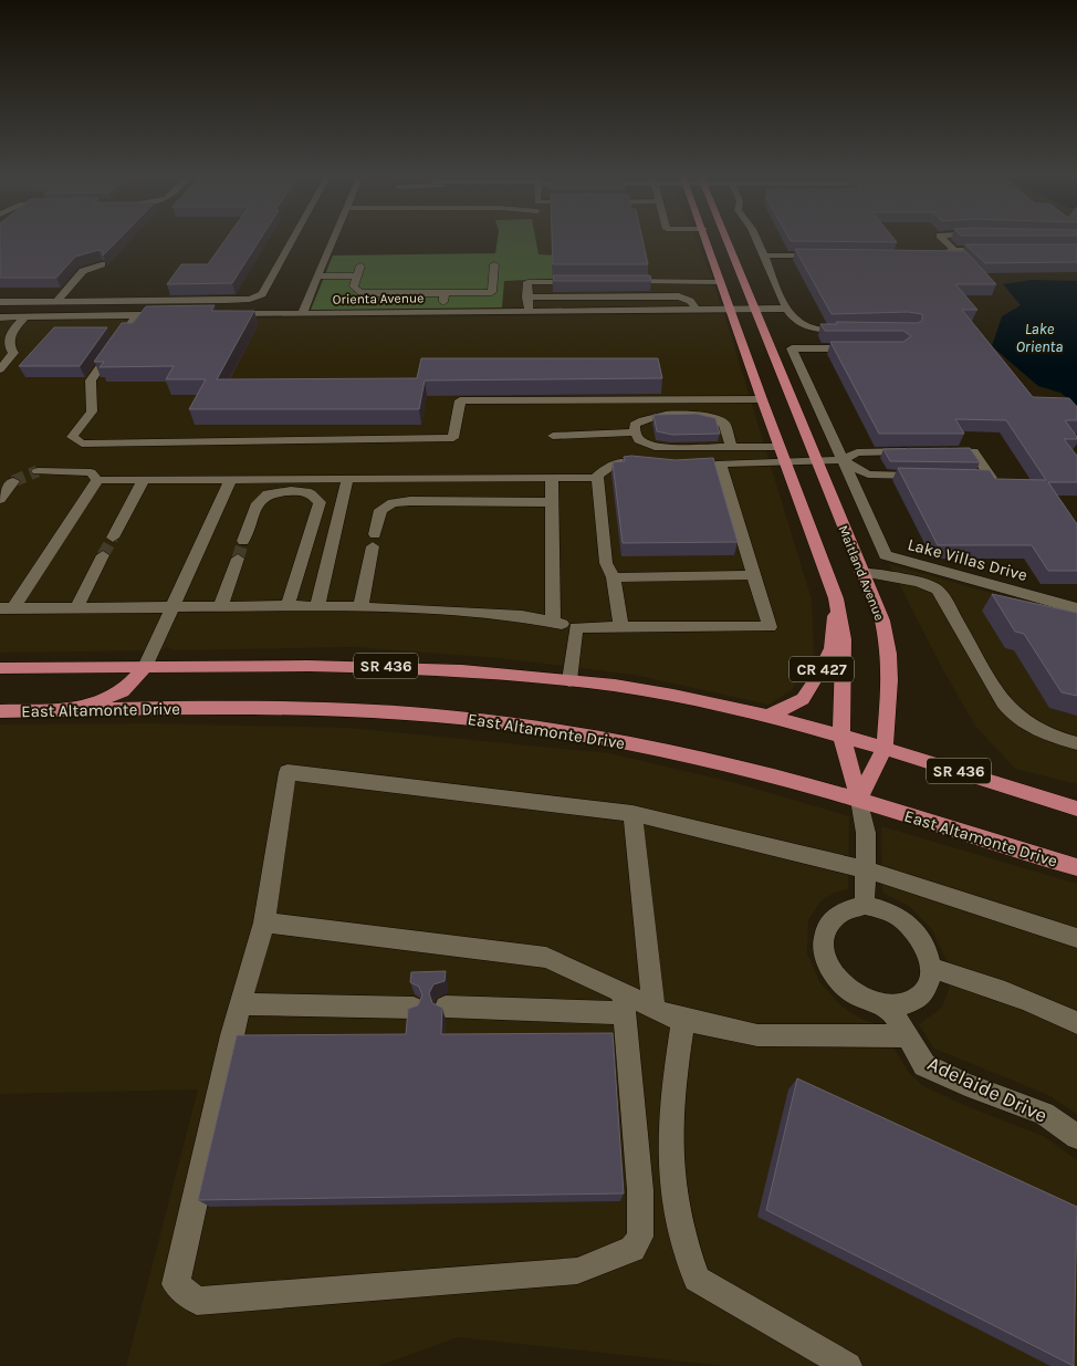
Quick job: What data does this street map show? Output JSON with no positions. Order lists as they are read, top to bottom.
{
  "streets": {
    "main road": [
      "Maitland Avenue",
      "SR 436",
      "CR 427",
      "East Altamonte Drive"
    ],
    "street": ["Orienta Avenue", "Lake Villas Drive", "Adelaide Drive"]
  },
  "crossings": [
    ["Orienta Avenue", "Maitland Avenue"],
    ["Maitland Avenue", "SR 436"],
    ["Maitland Avenue", "CR 427"],
    ["Maitland Avenue", "East Altamonte Drive"],
    ["SR 436", "CR 427"]
  ],
  "water": ["Lake Orienta"]
}
